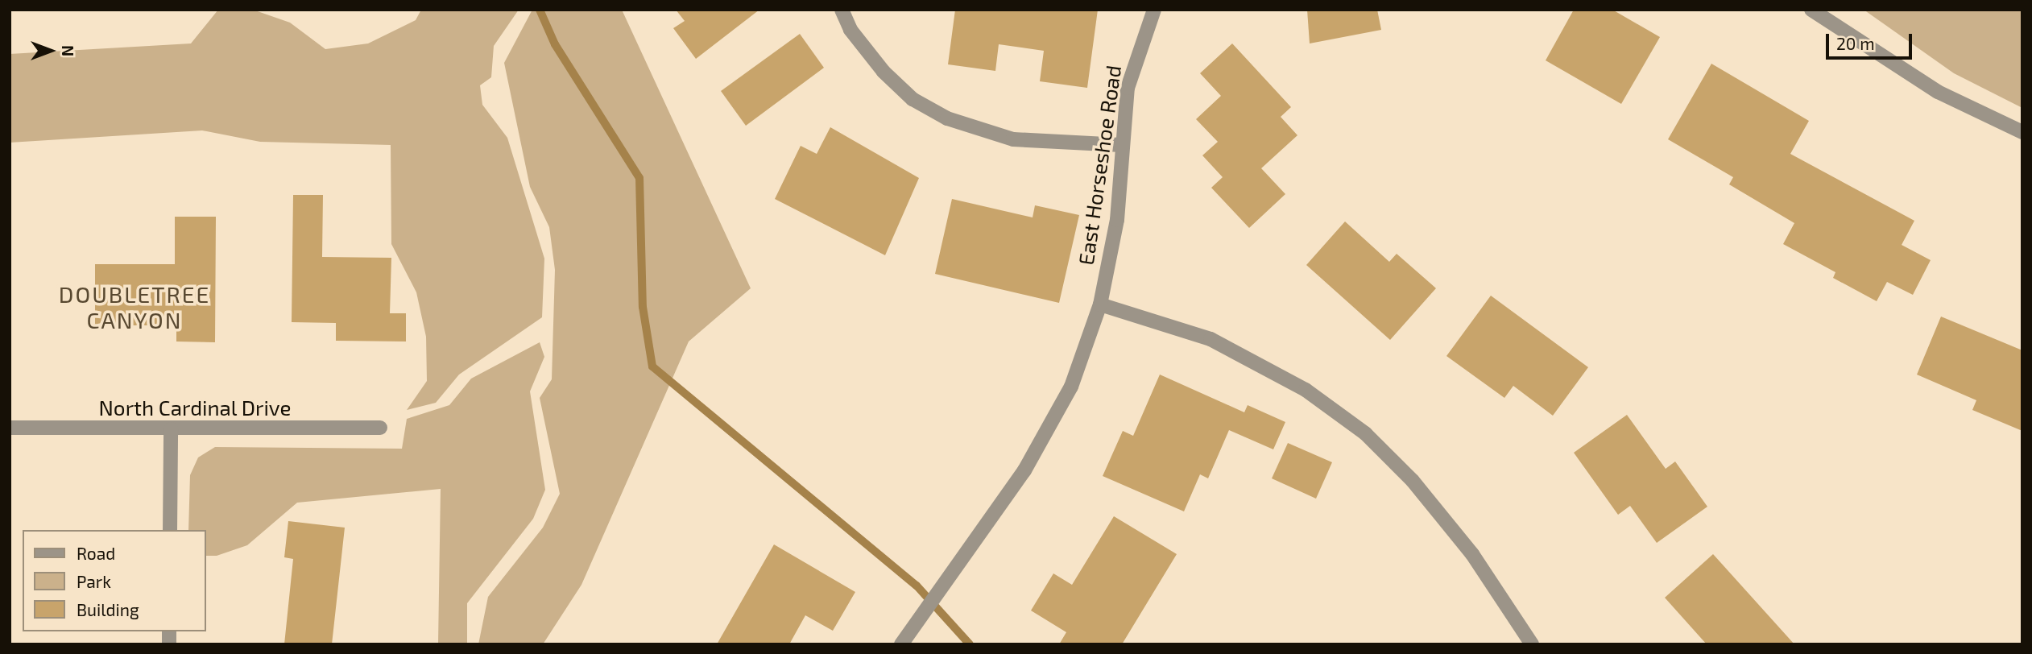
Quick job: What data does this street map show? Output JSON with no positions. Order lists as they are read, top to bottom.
{
  "streets": {
    "street": ["East Horseshoe Road", "North Cardinal Drive"]
  },
  "districts": ["DOUBLETREE CANYON"],
  "legend": ["Road", "Park", "Building"],
  "scale_bar": "20 m",
  "north": "right"
}
